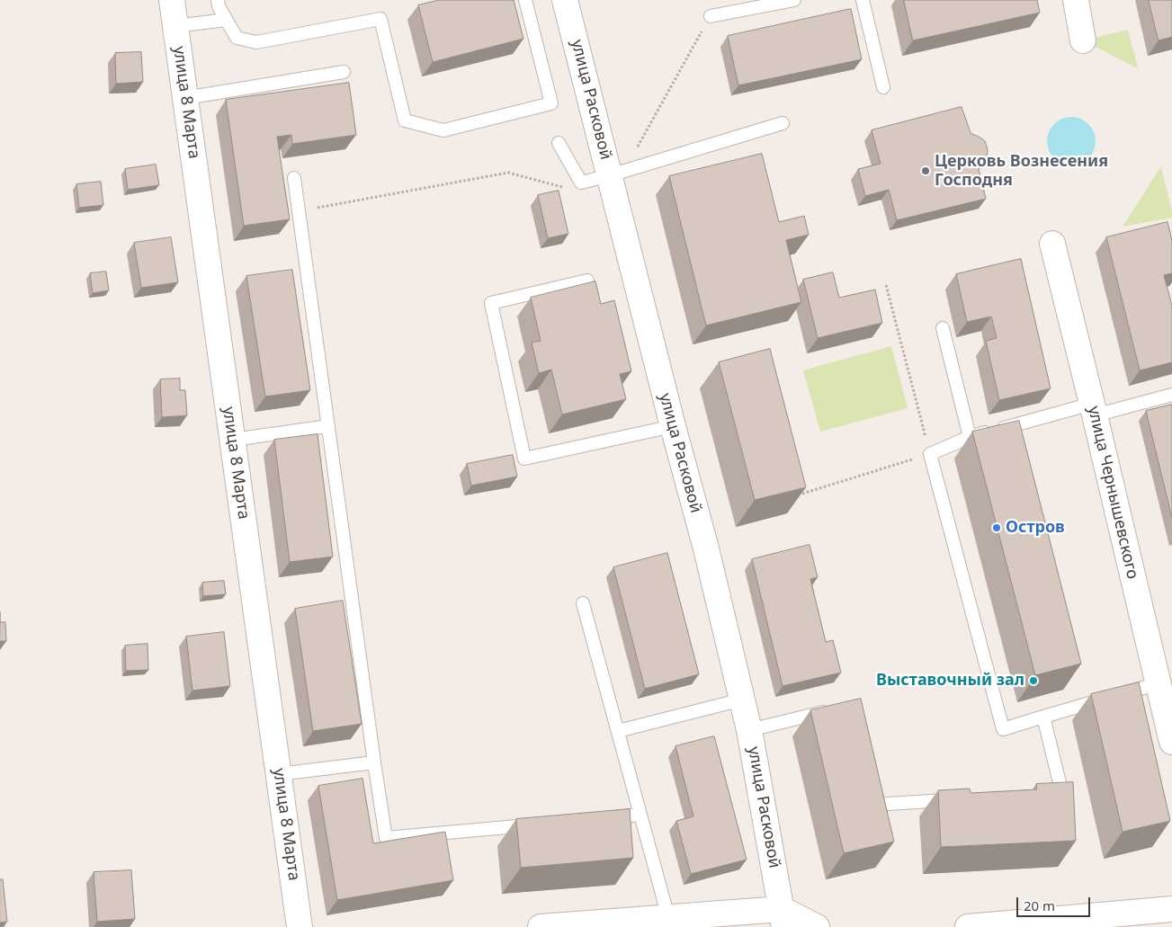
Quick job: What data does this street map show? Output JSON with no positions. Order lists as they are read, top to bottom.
{
  "streets": {
    "street": ["улица Расковой", "улица 8 Марта", "улица Чернышевского"]
  },
  "places": ["Церковь Вознесения Господня", "Остров", "Выставочный зал"],
  "scale_bar": "20 m"
}
